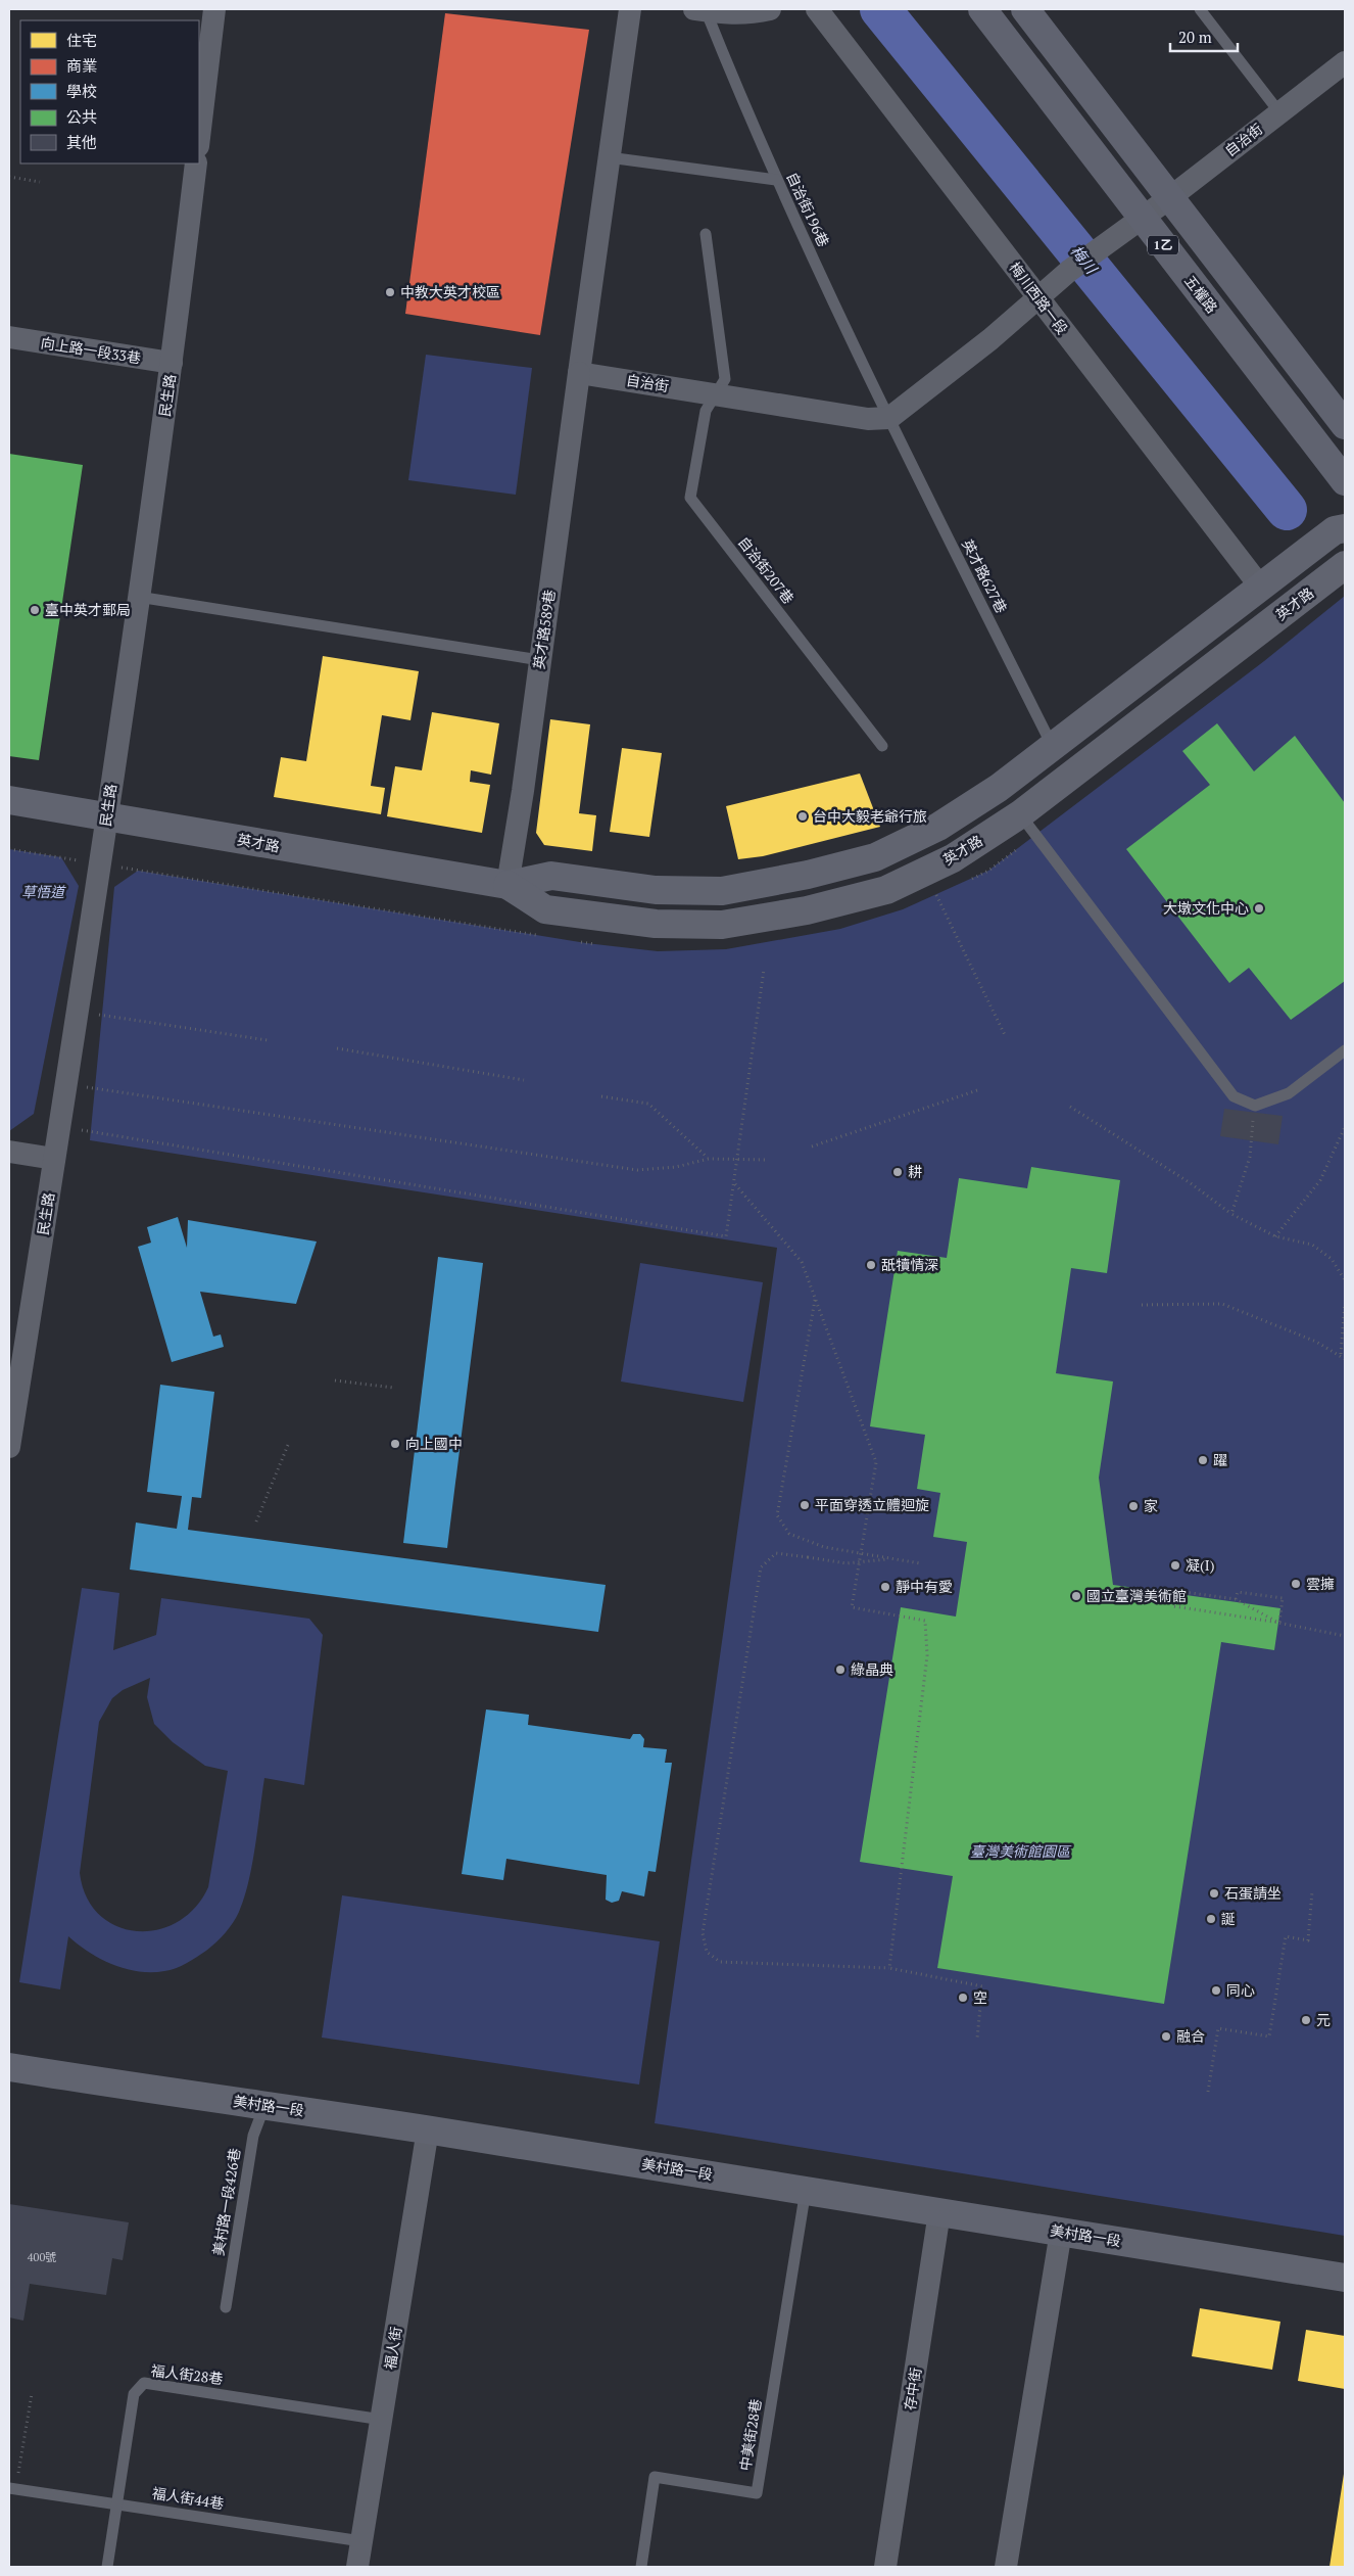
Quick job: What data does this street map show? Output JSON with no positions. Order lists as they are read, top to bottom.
{
  "streets": {
    "main road": [
      "1乙",
      "五權路",
      "英才路",
      "美村路一段"
    ],
    "street": [
      "自治街",
      "梅川西路一段",
      "向上路一段33巷",
      "民生路",
      "英才路589巷",
      "福人街",
      "存中街"
    ],
    "lane": [
      "自治街196巷",
      "自治街207巷",
      "英才路627巷",
      "美村路一段426巷",
      "福人街28巷",
      "中美街28巷",
      "福人街44巷"
    ]
  },
  "crossings": [
    ["自治街", "自治街196巷"],
    ["自治街", "1乙"],
    ["自治街", "五權路"],
    ["自治街", "梅川西路一段"],
    ["自治街", "自治街207巷"],
    ["自治街", "英才路627巷"],
    ["自治街", "英才路589巷"],
    ["自治街196巷", "英才路627巷"],
    ["梅川西路一段", "英才路"],
    ["向上路一段33巷", "民生路"],
    ["民生路", "英才路"],
    ["英才路627巷", "英才路"],
    ["英才路", "英才路589巷"],
    ["美村路一段", "美村路一段426巷"],
    ["美村路一段", "福人街"],
    ["美村路一段", "存中街"],
    ["美村路一段", "中美街28巷"],
    ["福人街", "福人街28巷"],
    ["福人街", "福人街44巷"],
    ["福人街28巷", "福人街44巷"]
  ],
  "water": ["梅川"],
  "parks": ["草悟道", "臺灣美術館園區"],
  "places": [
    "中教大英才校區",
    "臺中英才郵局",
    "台中大毅老爺行旅",
    "大墩文化中心",
    "耕",
    "舐犢情深",
    "向上國中",
    "躍",
    "平面穿透立體迴旋",
    "家",
    "凝(I)",
    "雲擁",
    "靜中有愛",
    "國立臺灣美術館",
    "綠晶典",
    "石蛋請坐",
    "誕",
    "同心",
    "空",
    "元",
    "融合"
  ],
  "house_numbers": ["400號"],
  "legend": [
    "住宅",
    "商業",
    "學校",
    "公共",
    "其他"
  ],
  "scale_bar": "20 m"
}
